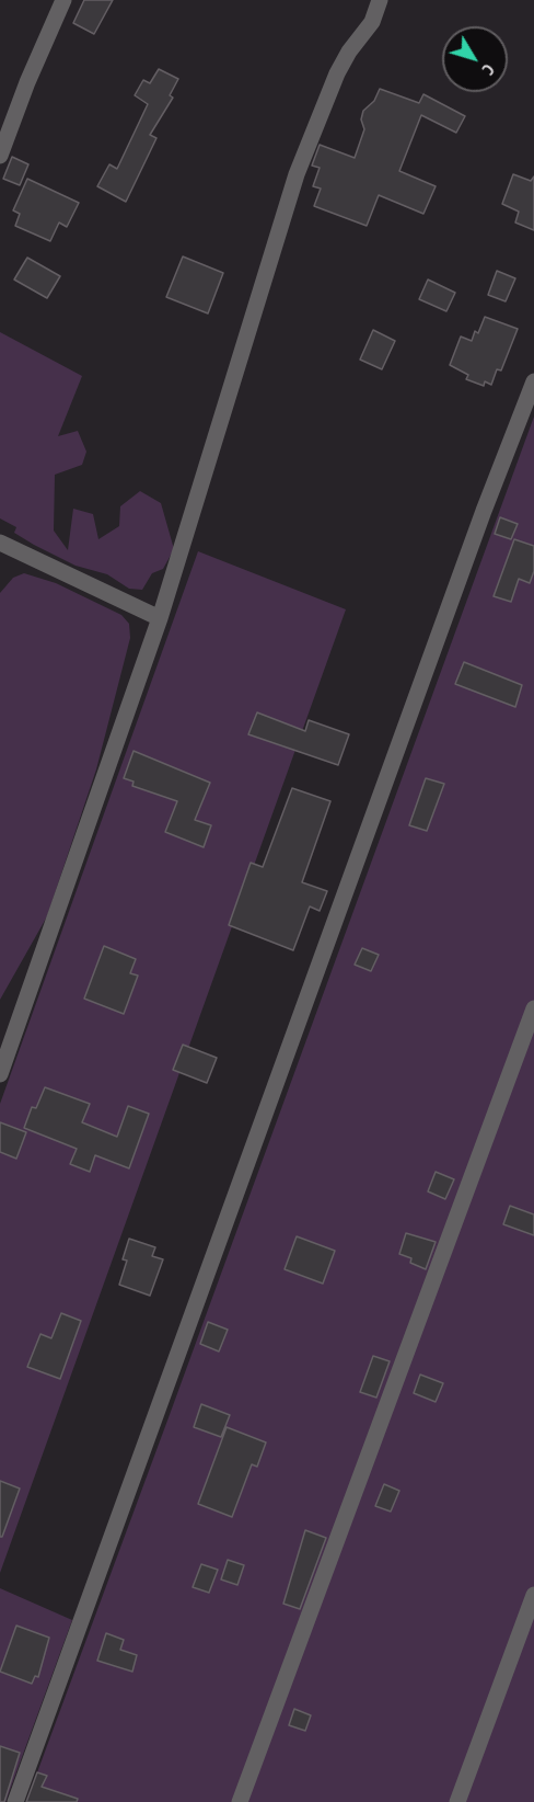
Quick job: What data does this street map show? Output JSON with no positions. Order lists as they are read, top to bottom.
{
  "north": "bottom right"
}
